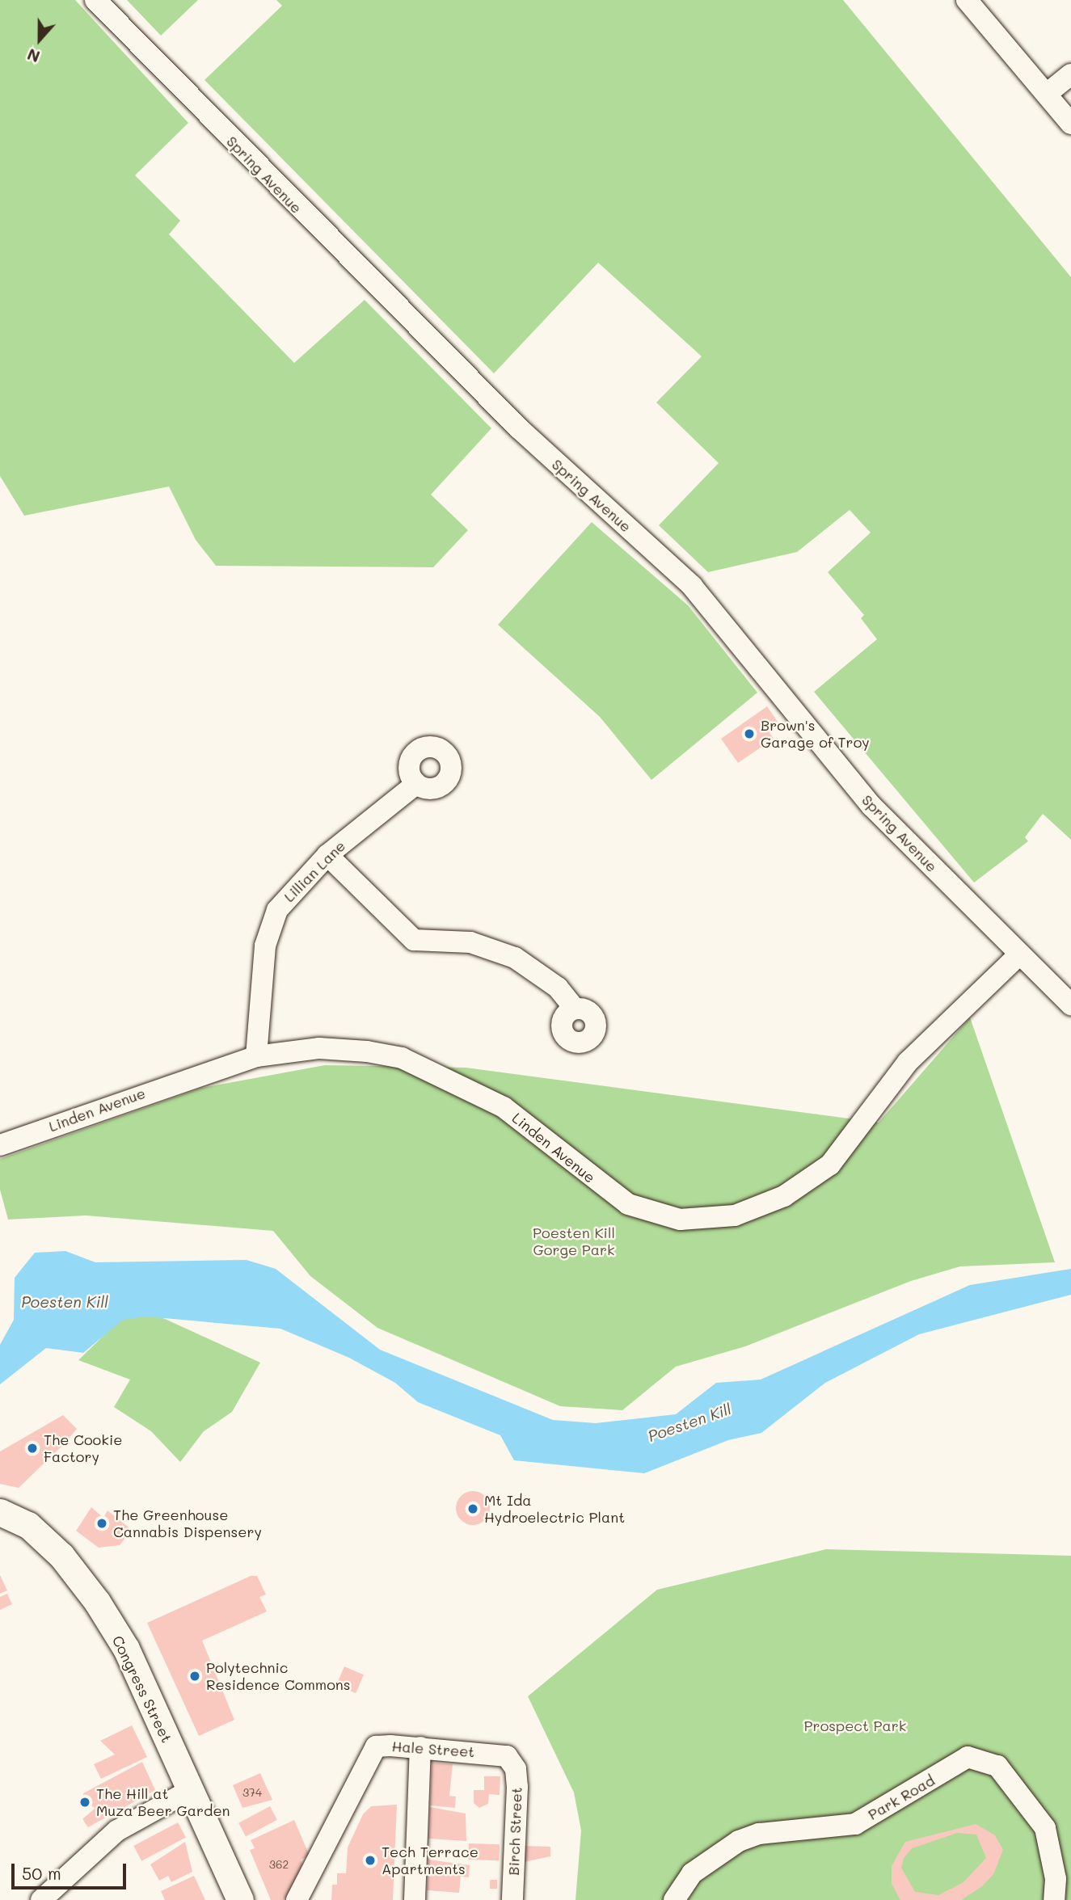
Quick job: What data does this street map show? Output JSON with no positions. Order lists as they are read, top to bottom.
{
  "streets": {
    "main road": ["Congress Street"],
    "street": [
      "Spring Avenue",
      "Lillian Lane",
      "Linden Avenue",
      "Hale Street",
      "Park Road",
      "Birch Street"
    ]
  },
  "crossings": [
    ["Spring Avenue", "Linden Avenue"],
    ["Lillian Lane", "Linden Avenue"],
    ["Hale Street", "Birch Street"]
  ],
  "water": ["Poesten Kill"],
  "parks": ["Poesten Kill Gorge Park", "Prospect Park"],
  "places": [
    "Brown's Garage of Troy",
    "The Cookie Factory",
    "Mt Ida Hydroelectric Plant",
    "The Greenhouse Cannabis Dispensery",
    "Polytechnic Residence Commons",
    "The Hill at Muza Beer Garden",
    "Tech Terrace Apartments"
  ],
  "house_numbers": ["374", "362"],
  "scale_bar": "50 m",
  "north": "bottom"
}
